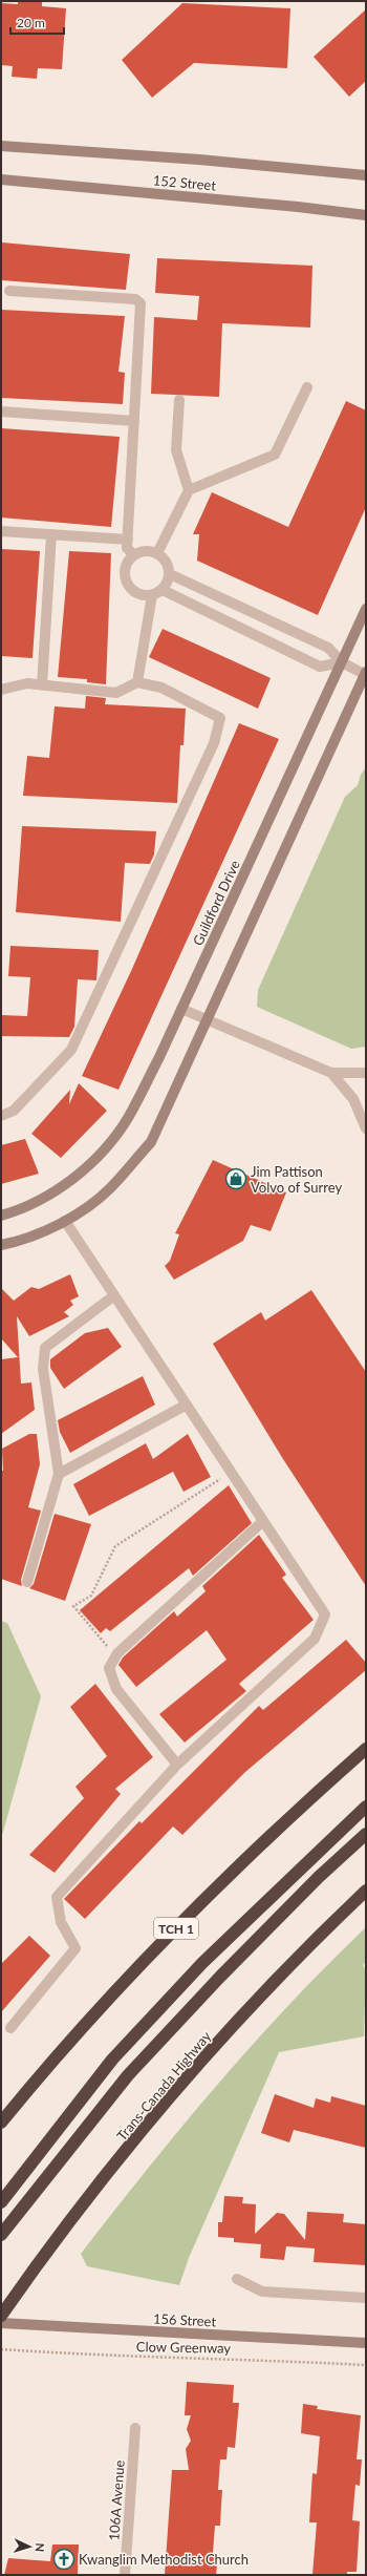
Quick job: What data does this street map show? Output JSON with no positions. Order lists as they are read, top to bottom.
{
  "streets": {
    "highway": ["TCH 1", "Trans-Canada Highway"],
    "main road": ["152 Street", "Guildford Drive", "156 Street"],
    "street": ["106A Avenue"],
    "path": ["Clow Greenway"]
  },
  "places": {
    "shop": ["Jim Pattison Volvo of Surrey"],
    "church": ["Kwanglim Methodist Church"]
  },
  "scale_bar": "20 m",
  "north": "right"
}
